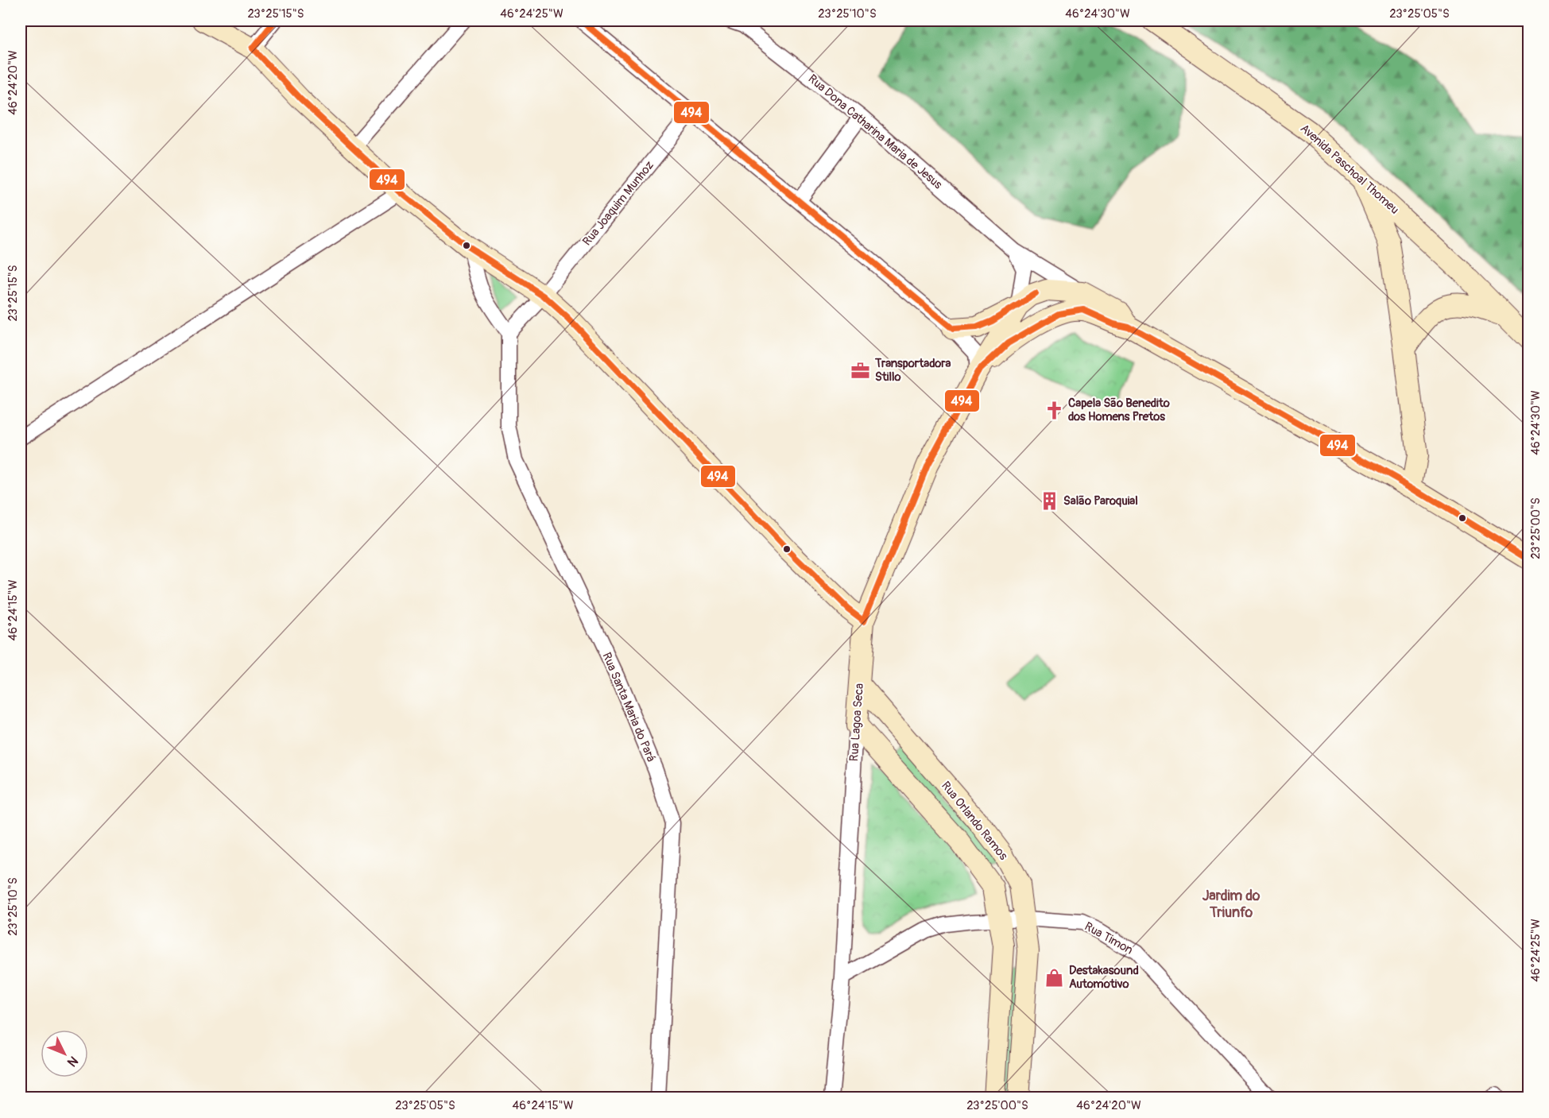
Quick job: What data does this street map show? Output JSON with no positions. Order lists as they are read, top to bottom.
{
  "streets": {
    "main road": [
      "Rua Dona Catharina Maria de Jesus",
      "Avenida Paschoal Thomeu",
      "Rua Lagoa Seca",
      "Rua Orlando Ramos"
    ],
    "street": ["Rua Joaquim Munhoz", "Rua Santa Maria do Pará", "Rua Timon"]
  },
  "crossings": [
    ["Rua Dona Catharina Maria de Jesus", "Rua Lagoa Seca"],
    ["Rua Lagoa Seca", "Rua Orlando Ramos"],
    ["Rua Lagoa Seca", "Rua Timon"],
    ["Rua Orlando Ramos", "Rua Timon"]
  ],
  "districts": ["Jardim do Triunfo"],
  "places": {
    "office": ["Transportadora Stillo"],
    "church": ["Capela São Benedito dos Homens Pretos"],
    "building": ["Salão Paroquial"],
    "shop": ["Destakasound Automotivo"]
  },
  "lines": ["transit line 494"],
  "north": "bottom right",
  "coordinates": [
    "23°25'15\"S",
    "46°24'25\"W",
    "23°25'10\"S",
    "46°24'30\"W",
    "23°25'05\"S",
    "46°24'20\"W",
    "23°25'00\"S",
    "46°24'15\"W"
  ]
}
